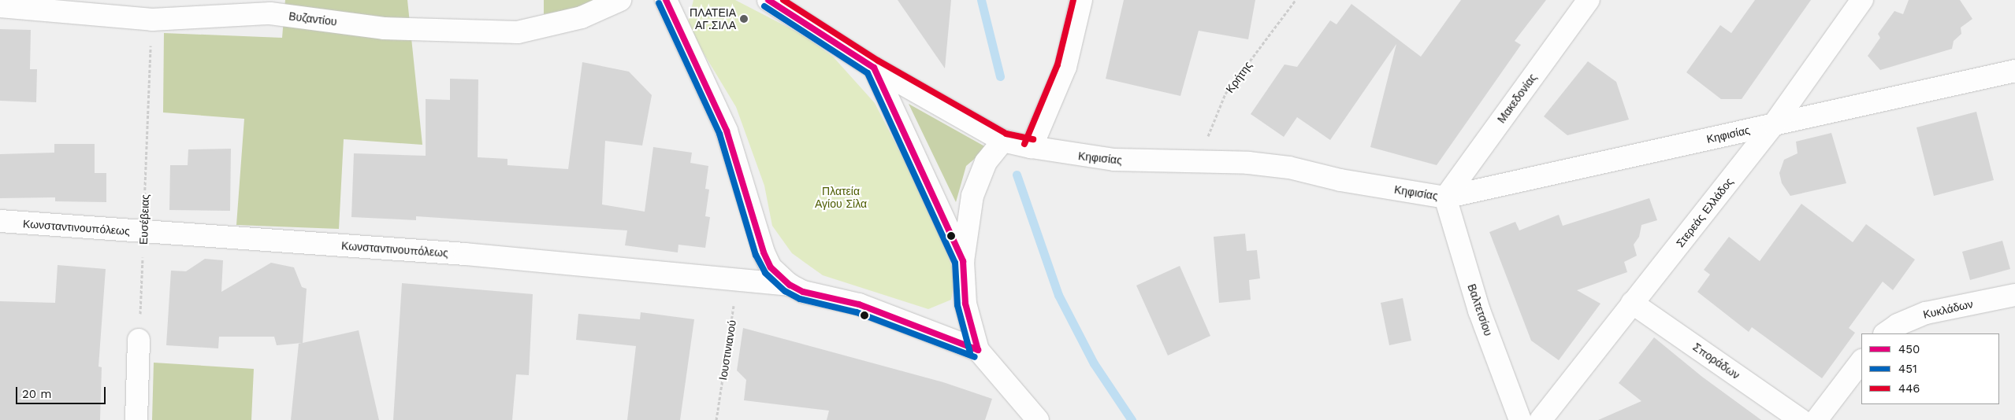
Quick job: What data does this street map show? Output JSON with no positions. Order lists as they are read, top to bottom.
{
  "streets": {
    "street": [
      "Βυζαντίου",
      "Μακεδονίας",
      "Κηφισίας",
      "Στερεάς Ελλάδος",
      "Κωνσταντινουπόλεως",
      "Κυκλάδων",
      "Βαλτετσίου",
      "Σποράδων"
    ],
    "path": ["Κρήτης", "Ευσέβειας", "Ιουστινιανού"]
  },
  "crossings": [
    ["Βυζαντίου", "Ευσέβειας"],
    ["Κρήτης", "Κηφισίας"],
    ["Μακεδονίας", "Κηφισίας"],
    ["Μακεδονίας", "Βαλτετσίου"],
    ["Κηφισίας", "Στερεάς Ελλάδος"],
    ["Κηφισίας", "Βαλτετσίου"],
    ["Στερεάς Ελλάδος", "Σποράδων"],
    ["Ευσέβειας", "Κωνσταντινουπόλεως"],
    ["Κωνσταντινουπόλεως", "Ιουστινιανού"]
  ],
  "parks": ["Πλατεία Αγίου Σίλα"],
  "places": ["ΠΛΑΤΕΙΑ ΑΓ.ΣΙΛΑ"],
  "lines": ["transit line 450", "transit line 446", "transit line 451"],
  "legend": ["450", "451", "446"],
  "scale_bar": "20 m"
}
